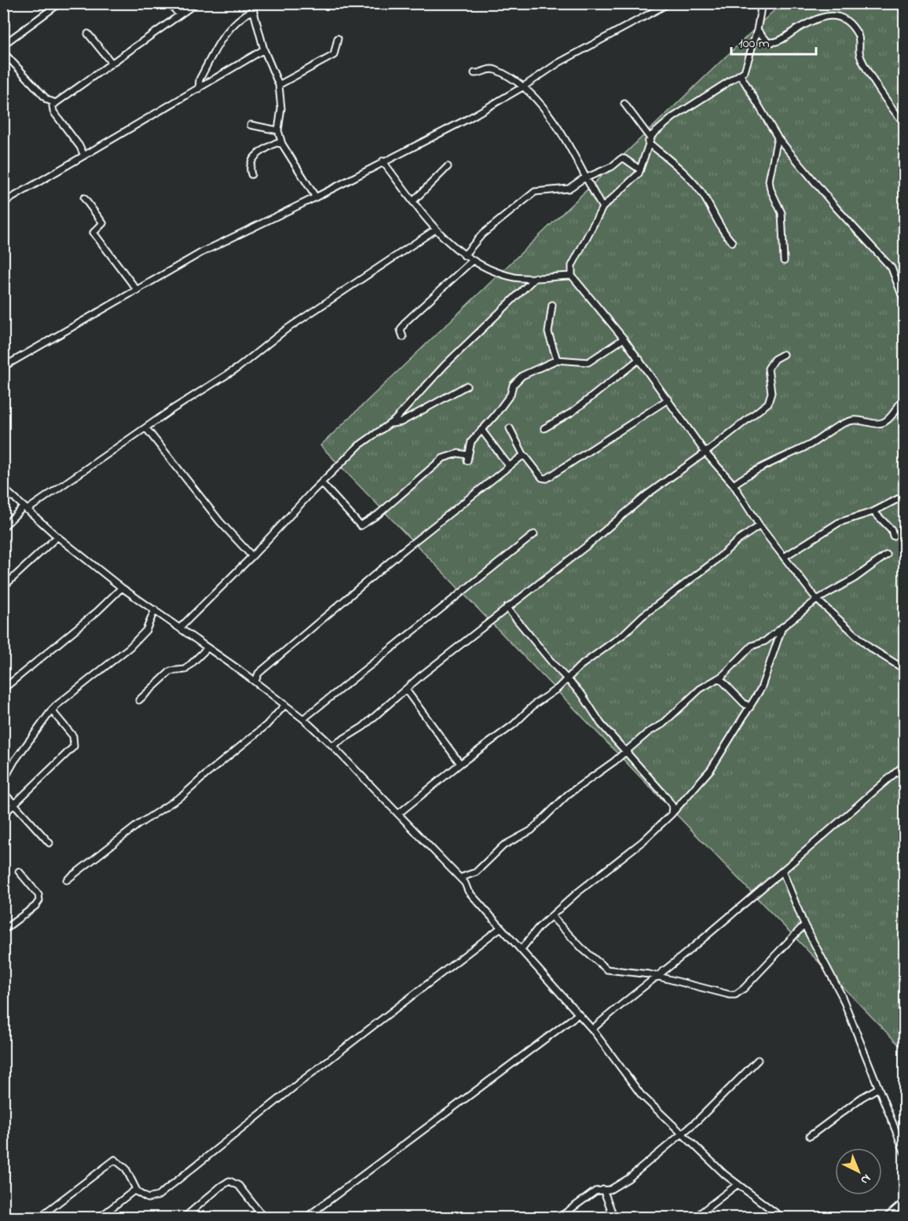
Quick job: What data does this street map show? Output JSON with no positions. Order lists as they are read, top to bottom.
{
  "scale_bar": "100 m",
  "north": "bottom right"
}
